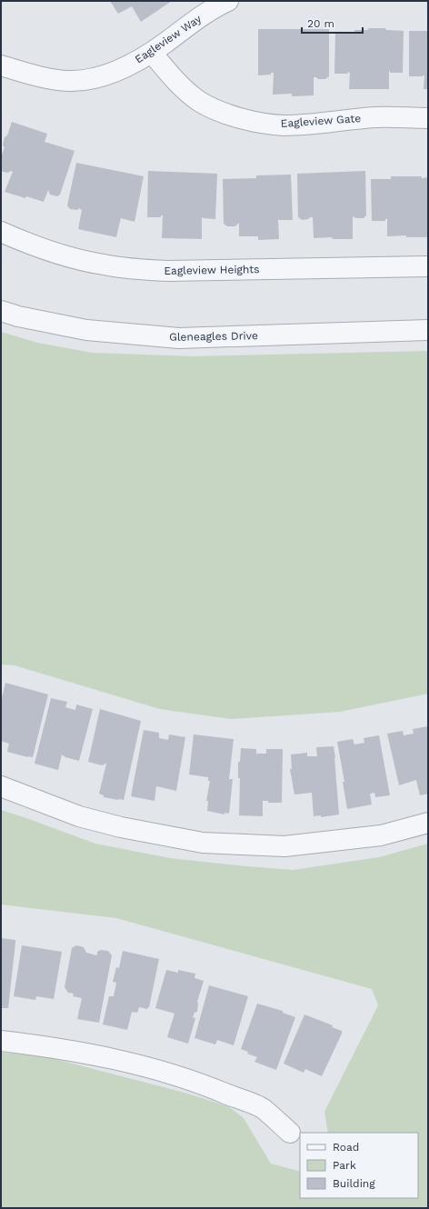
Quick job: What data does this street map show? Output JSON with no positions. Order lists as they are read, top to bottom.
{
  "streets": {
    "street": [
      "Eagleview Way",
      "Eagleview Gate",
      "Eagleview Heights",
      "Gleneagles Drive"
    ]
  },
  "crossings": [
    ["Eagleview Way", "Eagleview Gate"]
  ],
  "legend": ["Road", "Park", "Building"],
  "scale_bar": "20 m"
}
